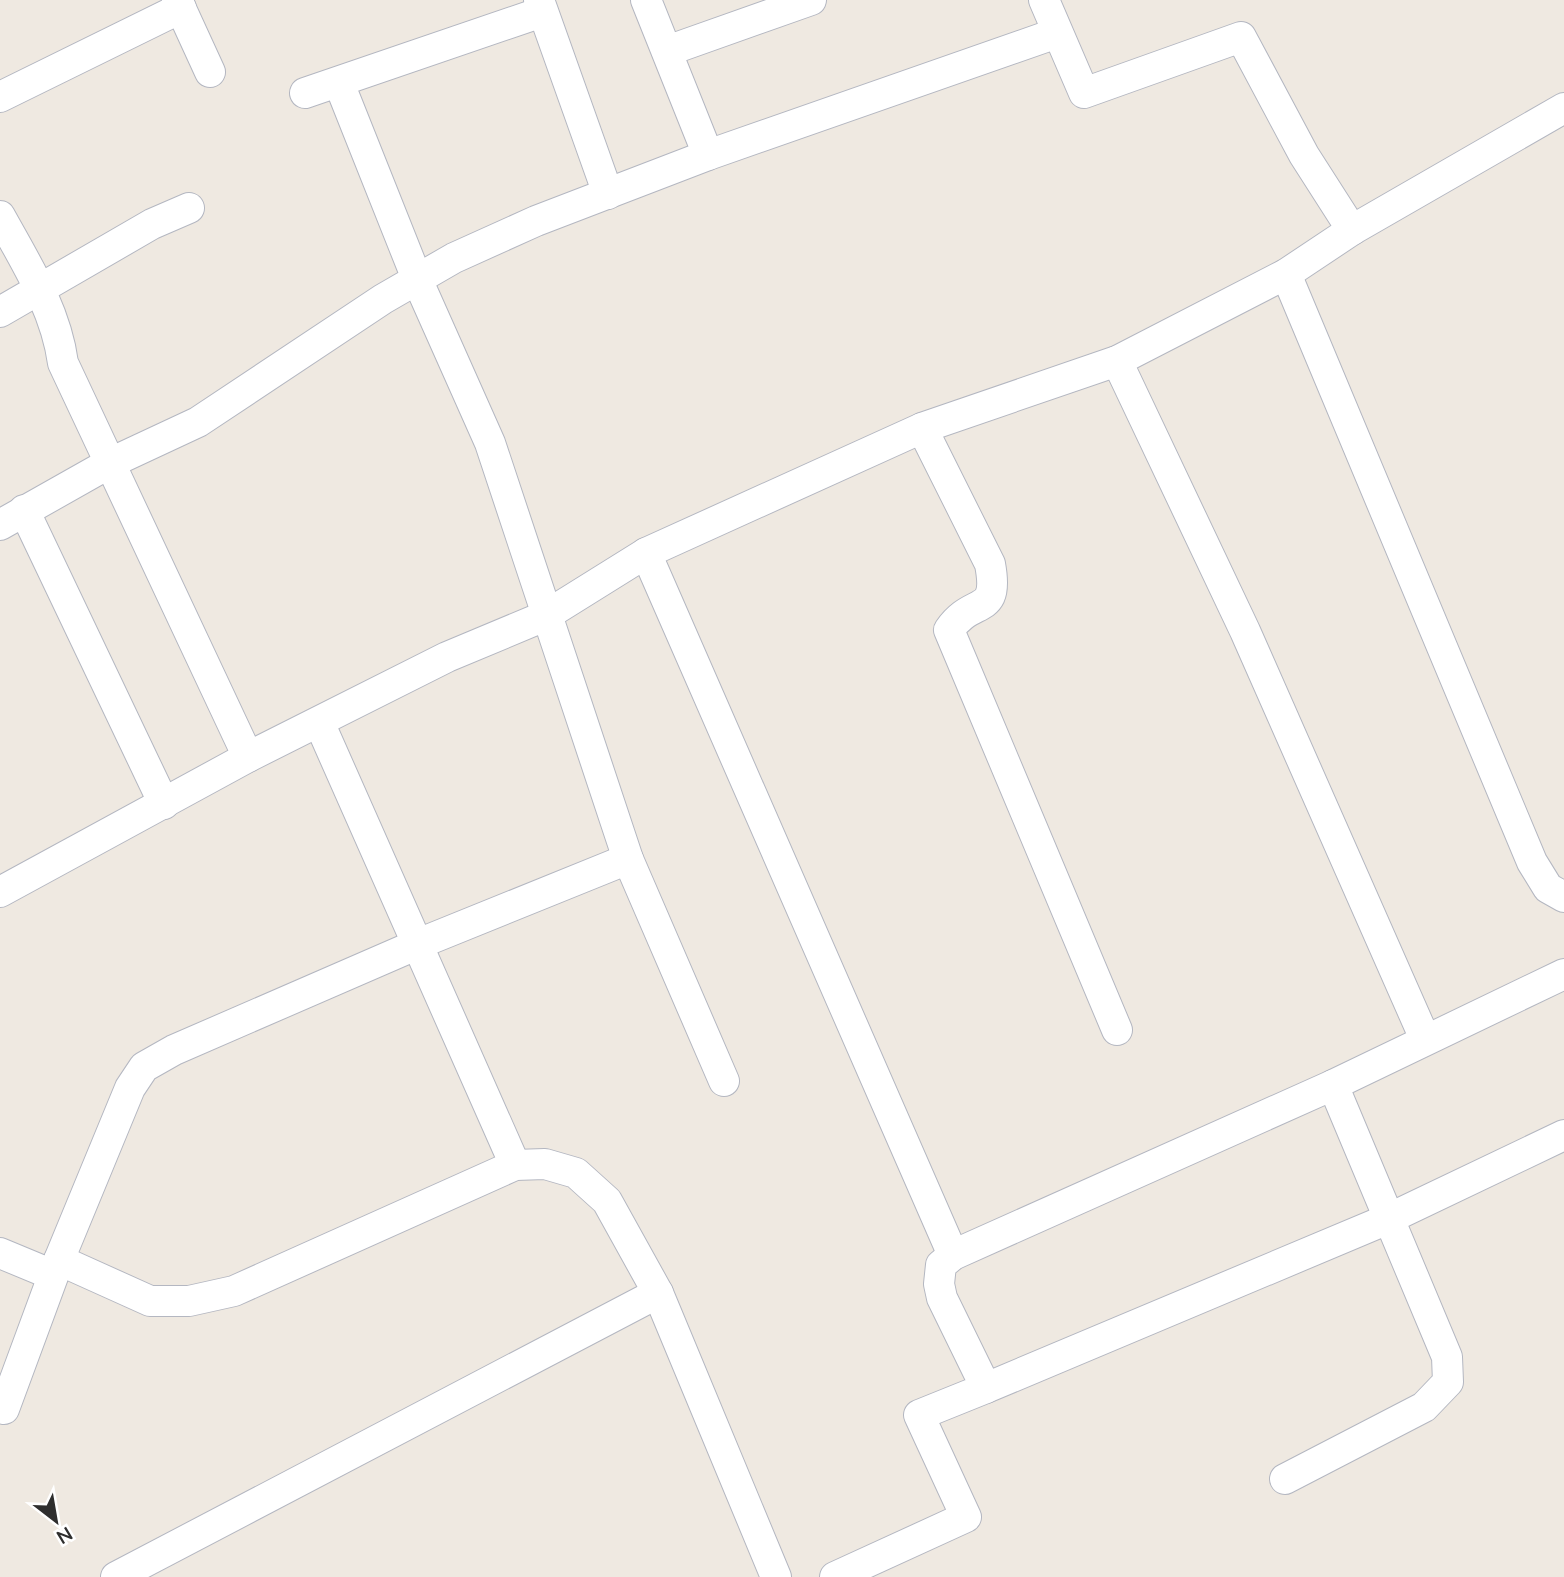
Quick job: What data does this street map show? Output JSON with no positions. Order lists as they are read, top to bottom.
{
  "north": "bottom right"
}
